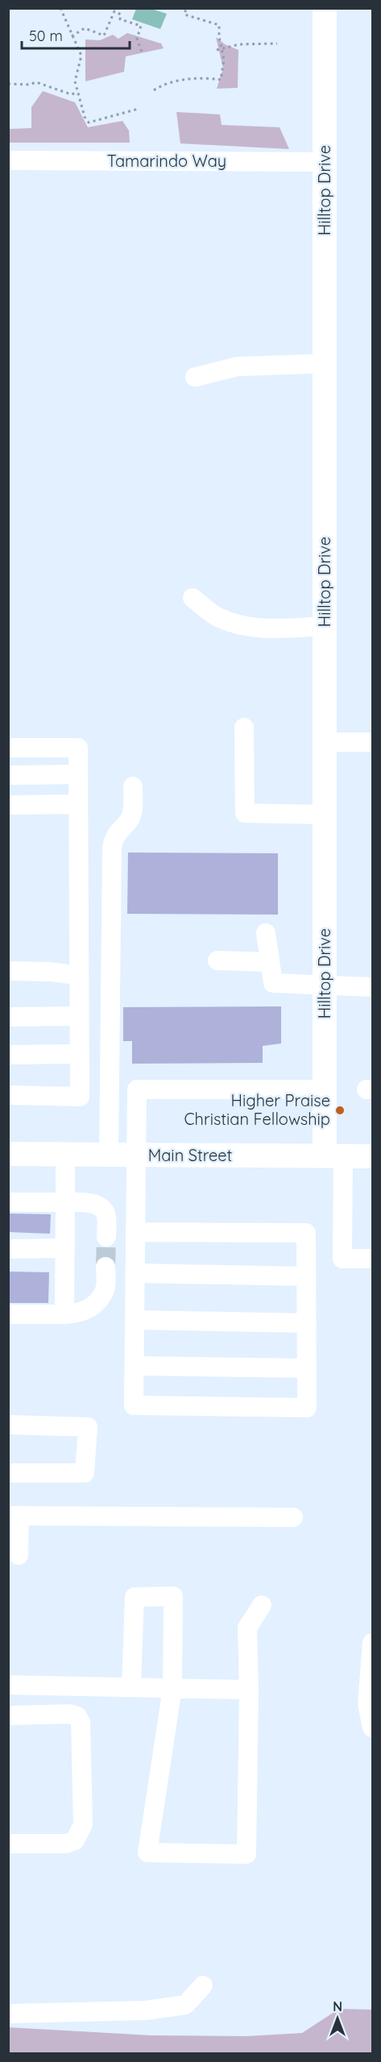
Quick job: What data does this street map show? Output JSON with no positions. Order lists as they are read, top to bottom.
{
  "streets": {
    "main road": ["Hilltop Drive", "Main Street"],
    "street": ["Tamarindo Way"]
  },
  "crossings": [
    ["Tamarindo Way", "Hilltop Drive"],
    ["Hilltop Drive", "Main Street"]
  ],
  "places": ["Higher Praise Christian Fellowship"],
  "scale_bar": "50 m",
  "north": "top"
}
